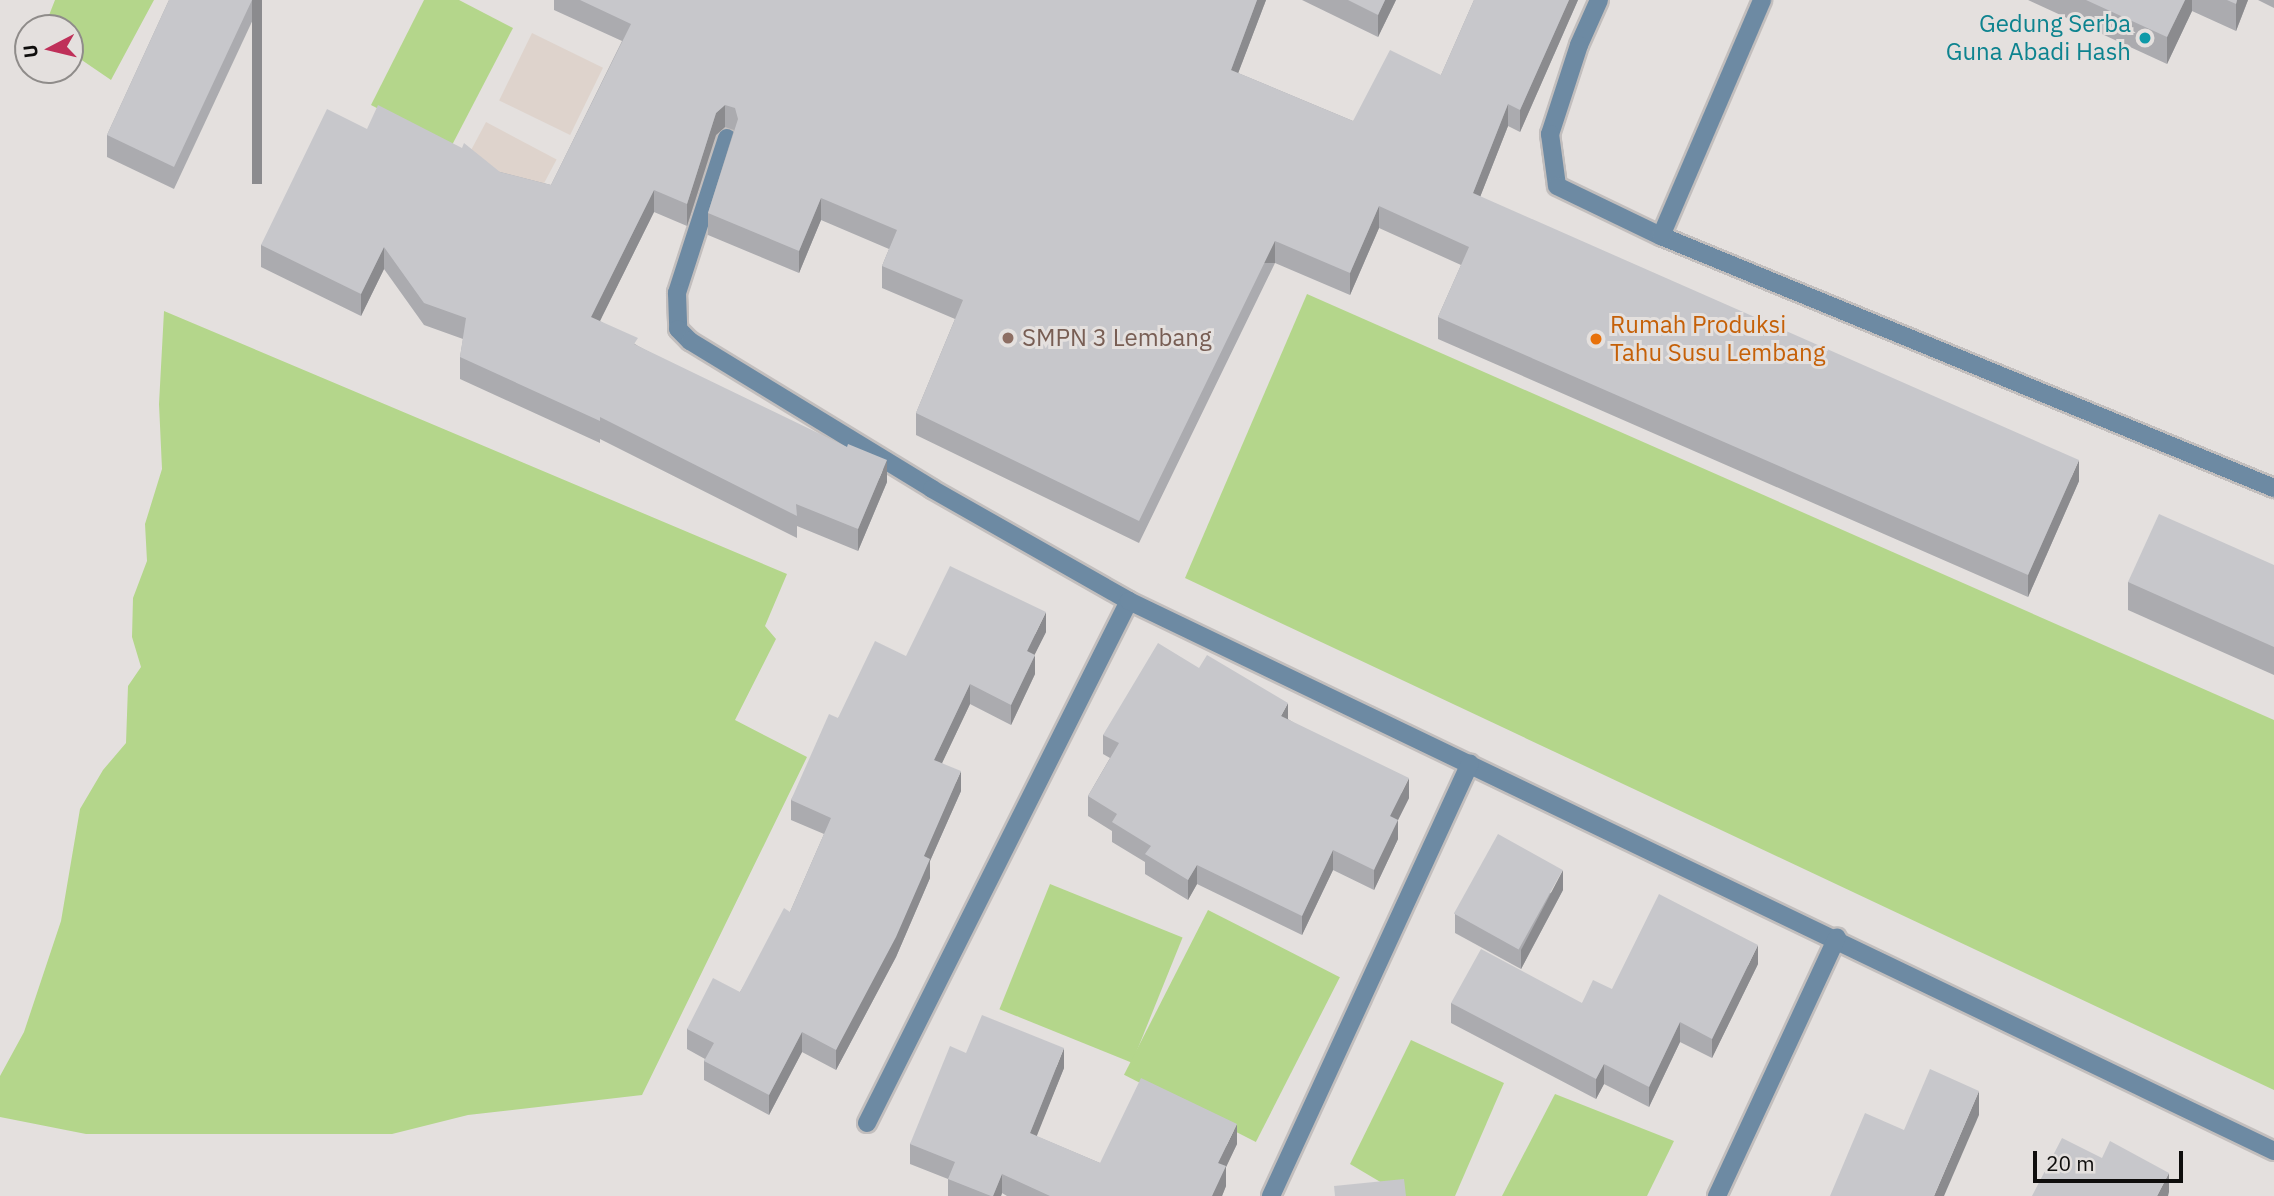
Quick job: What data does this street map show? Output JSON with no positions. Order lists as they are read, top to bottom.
{
  "places": ["Gedung Serba Guna Abadi Hash", "SMPN 3 Lembang", "Rumah Produksi Tahu Susu Lembang"],
  "scale_bar": "20 m",
  "north": "left"
}
